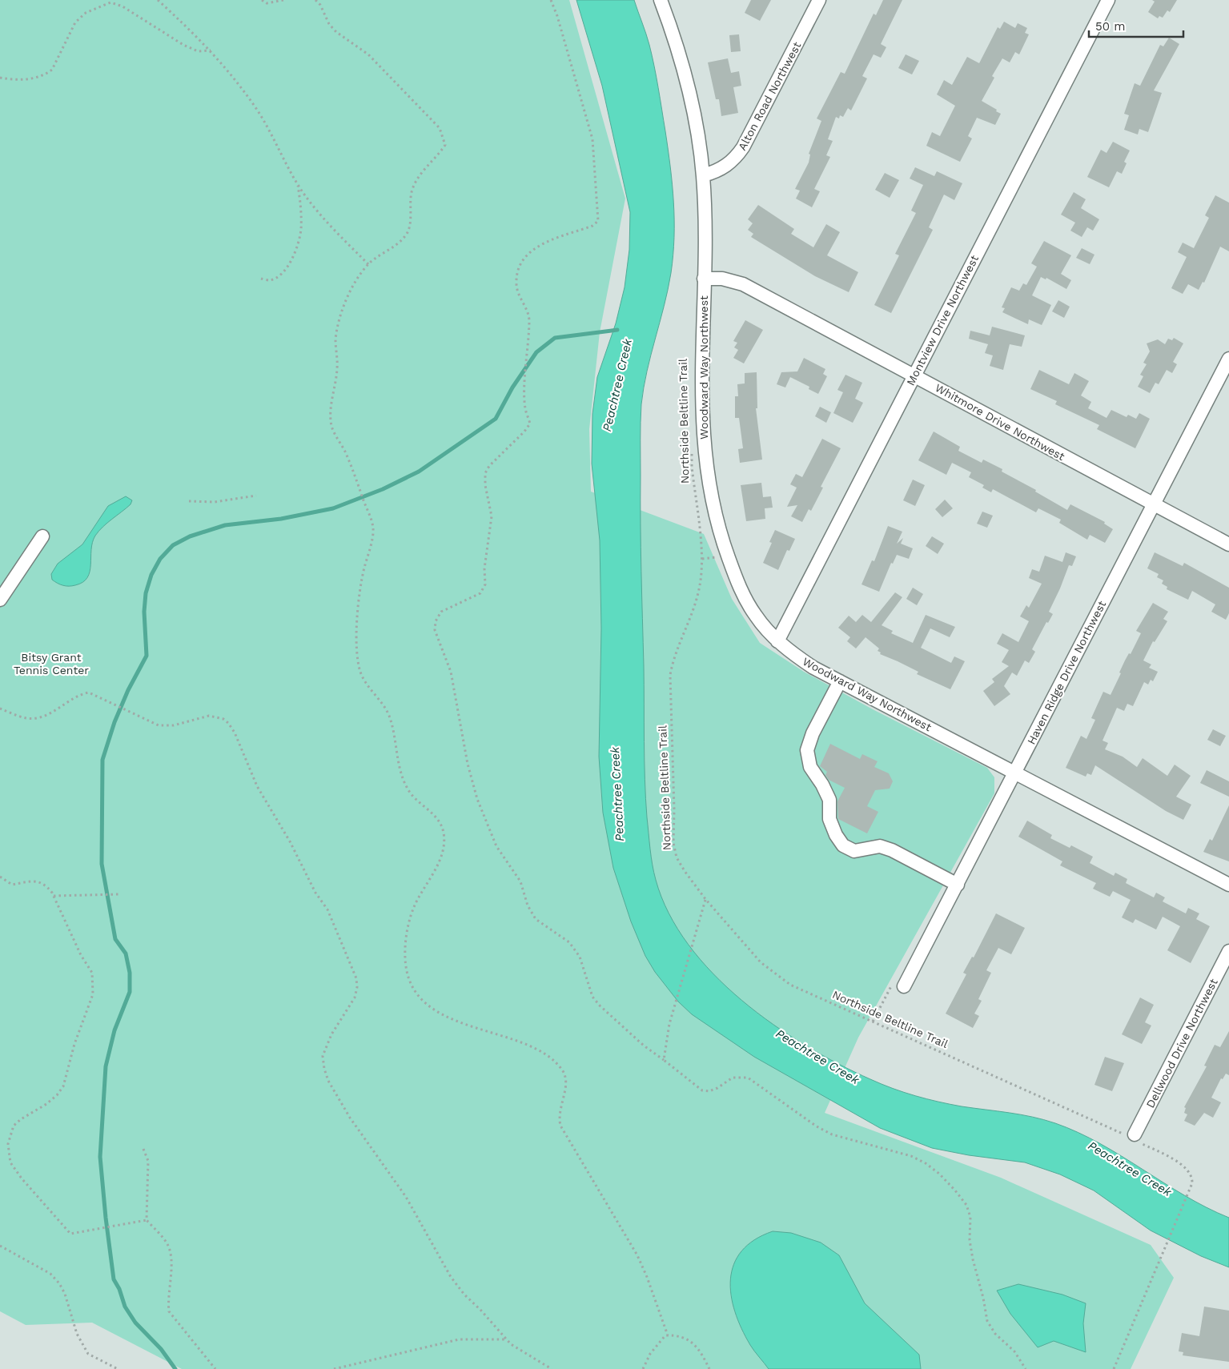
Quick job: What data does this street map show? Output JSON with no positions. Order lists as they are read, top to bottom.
{
  "streets": {
    "street": [
      "Alton Road Northwest",
      "Montview Drive Northwest",
      "Woodward Way Northwest",
      "Whitmore Drive Northwest",
      "Haven Ridge Drive Northwest",
      "Dellwood Drive Northwest"
    ],
    "path": ["Northside Beltline Trail"]
  },
  "crossings": [
    ["Alton Road Northwest", "Woodward Way Northwest"],
    ["Montview Drive Northwest", "Woodward Way Northwest"],
    ["Montview Drive Northwest", "Whitmore Drive Northwest"],
    ["Woodward Way Northwest", "Whitmore Drive Northwest"],
    ["Woodward Way Northwest", "Haven Ridge Drive Northwest"],
    ["Northside Beltline Trail", "Dellwood Drive Northwest"],
    ["Whitmore Drive Northwest", "Haven Ridge Drive Northwest"]
  ],
  "water": ["Peachtree Creek"],
  "parks": ["Bitsy Grant Tennis Center"],
  "scale_bar": "50 m"
}
